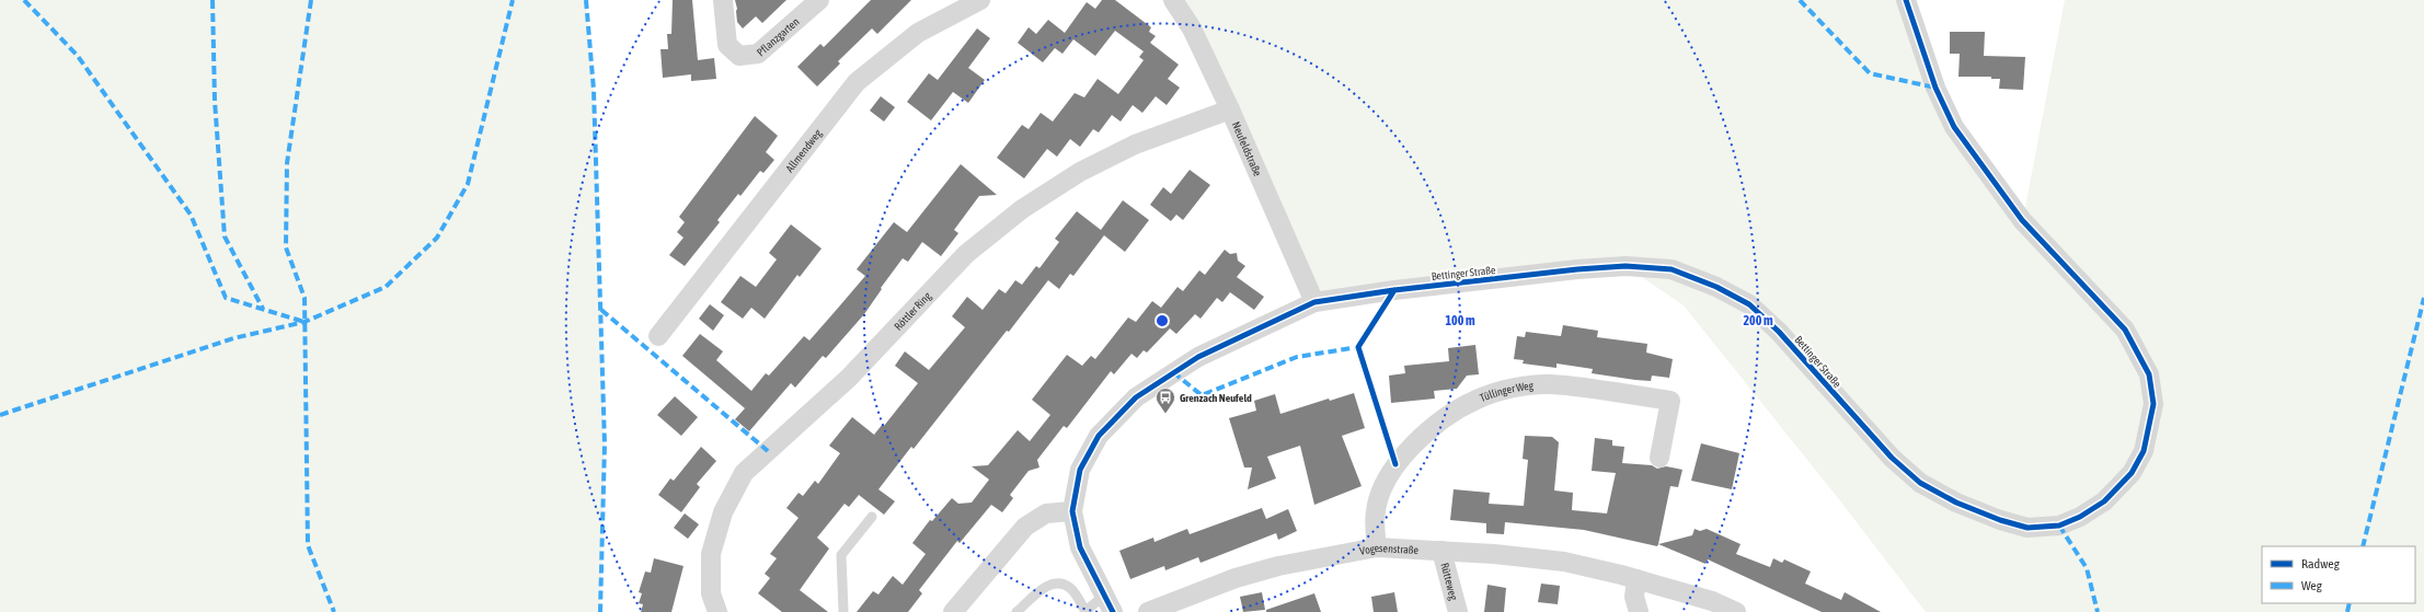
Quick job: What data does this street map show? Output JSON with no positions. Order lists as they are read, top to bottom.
{
  "streets": {
    "street": [
      "Pflanzgarten",
      "Neufeldstraße",
      "Allmendweg",
      "Bettinger Straße",
      "Röttler Ring",
      "Tüllinger Weg",
      "Vogesenstraße",
      "Rütteweg"
    ]
  },
  "crossings": [
    ["Neufeldstraße", "Bettinger Straße"],
    ["Neufeldstraße", "Röttler Ring"],
    ["Tüllinger Weg", "Vogesenstraße"],
    ["Vogesenstraße", "Rütteweg"]
  ],
  "places": {
    "bus stop": ["Grenzach Neufeld"]
  },
  "legend": ["Radweg", "Weg"],
  "rings": ["100 m", "200 m"]
}
